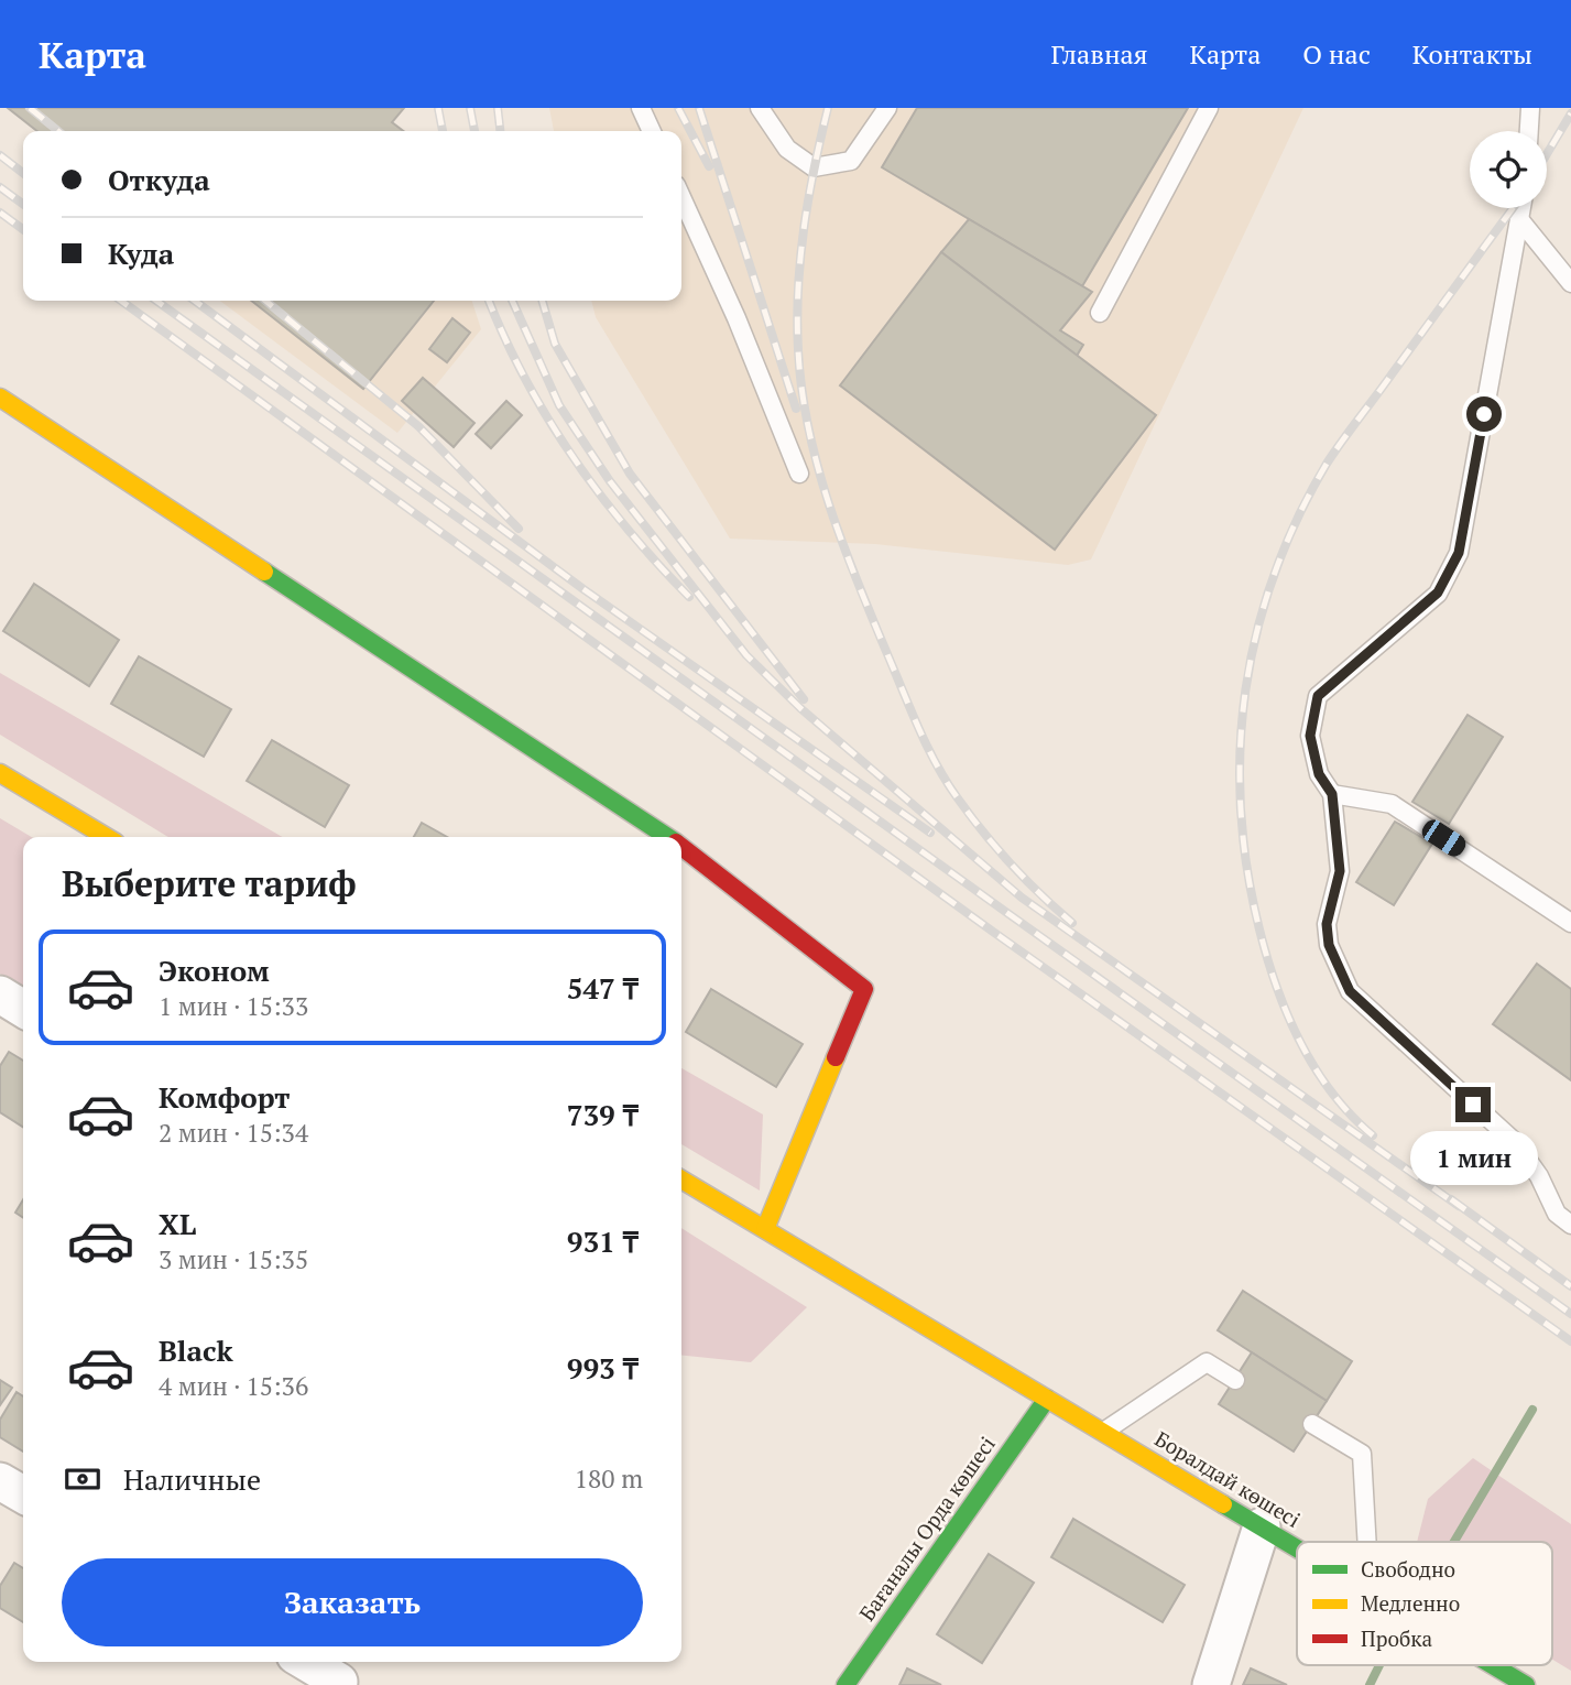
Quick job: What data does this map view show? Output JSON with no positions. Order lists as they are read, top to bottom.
{
  "streets": {
    "street": ["Боралдай көшесі", "Бағаналы Орда көшесі"]
  },
  "crossings": [
    ["Боралдай көшесі", "Бағаналы Орда көшесі"]
  ],
  "legend": ["Свободно", "Медленно", "Пробка"],
  "page": {
    "header": "Карта",
    "nav": [
      "Главная",
      "Карта",
      "О нас",
      "Контакты"
    ],
    "banner": ["Откуда", "Куда"],
    "heading": "Выберите тариф",
    "list": [
      {
        "name": "Эконом",
        "note": "1 мин · 15:33",
        "value": "547 ₸"
      },
      {
        "name": "Комфорт",
        "note": "2 мин · 15:34",
        "value": "739 ₸"
      },
      {
        "name": "XL",
        "note": "3 мин · 15:35",
        "value": "931 ₸"
      },
      {
        "name": "Black",
        "note": "4 мин · 15:36",
        "value": "993 ₸"
      }
    ],
    "bubble": "1 мин",
    "pay": ["Наличные", "180 m"],
    "buttons": "Заказать"
  }
}
